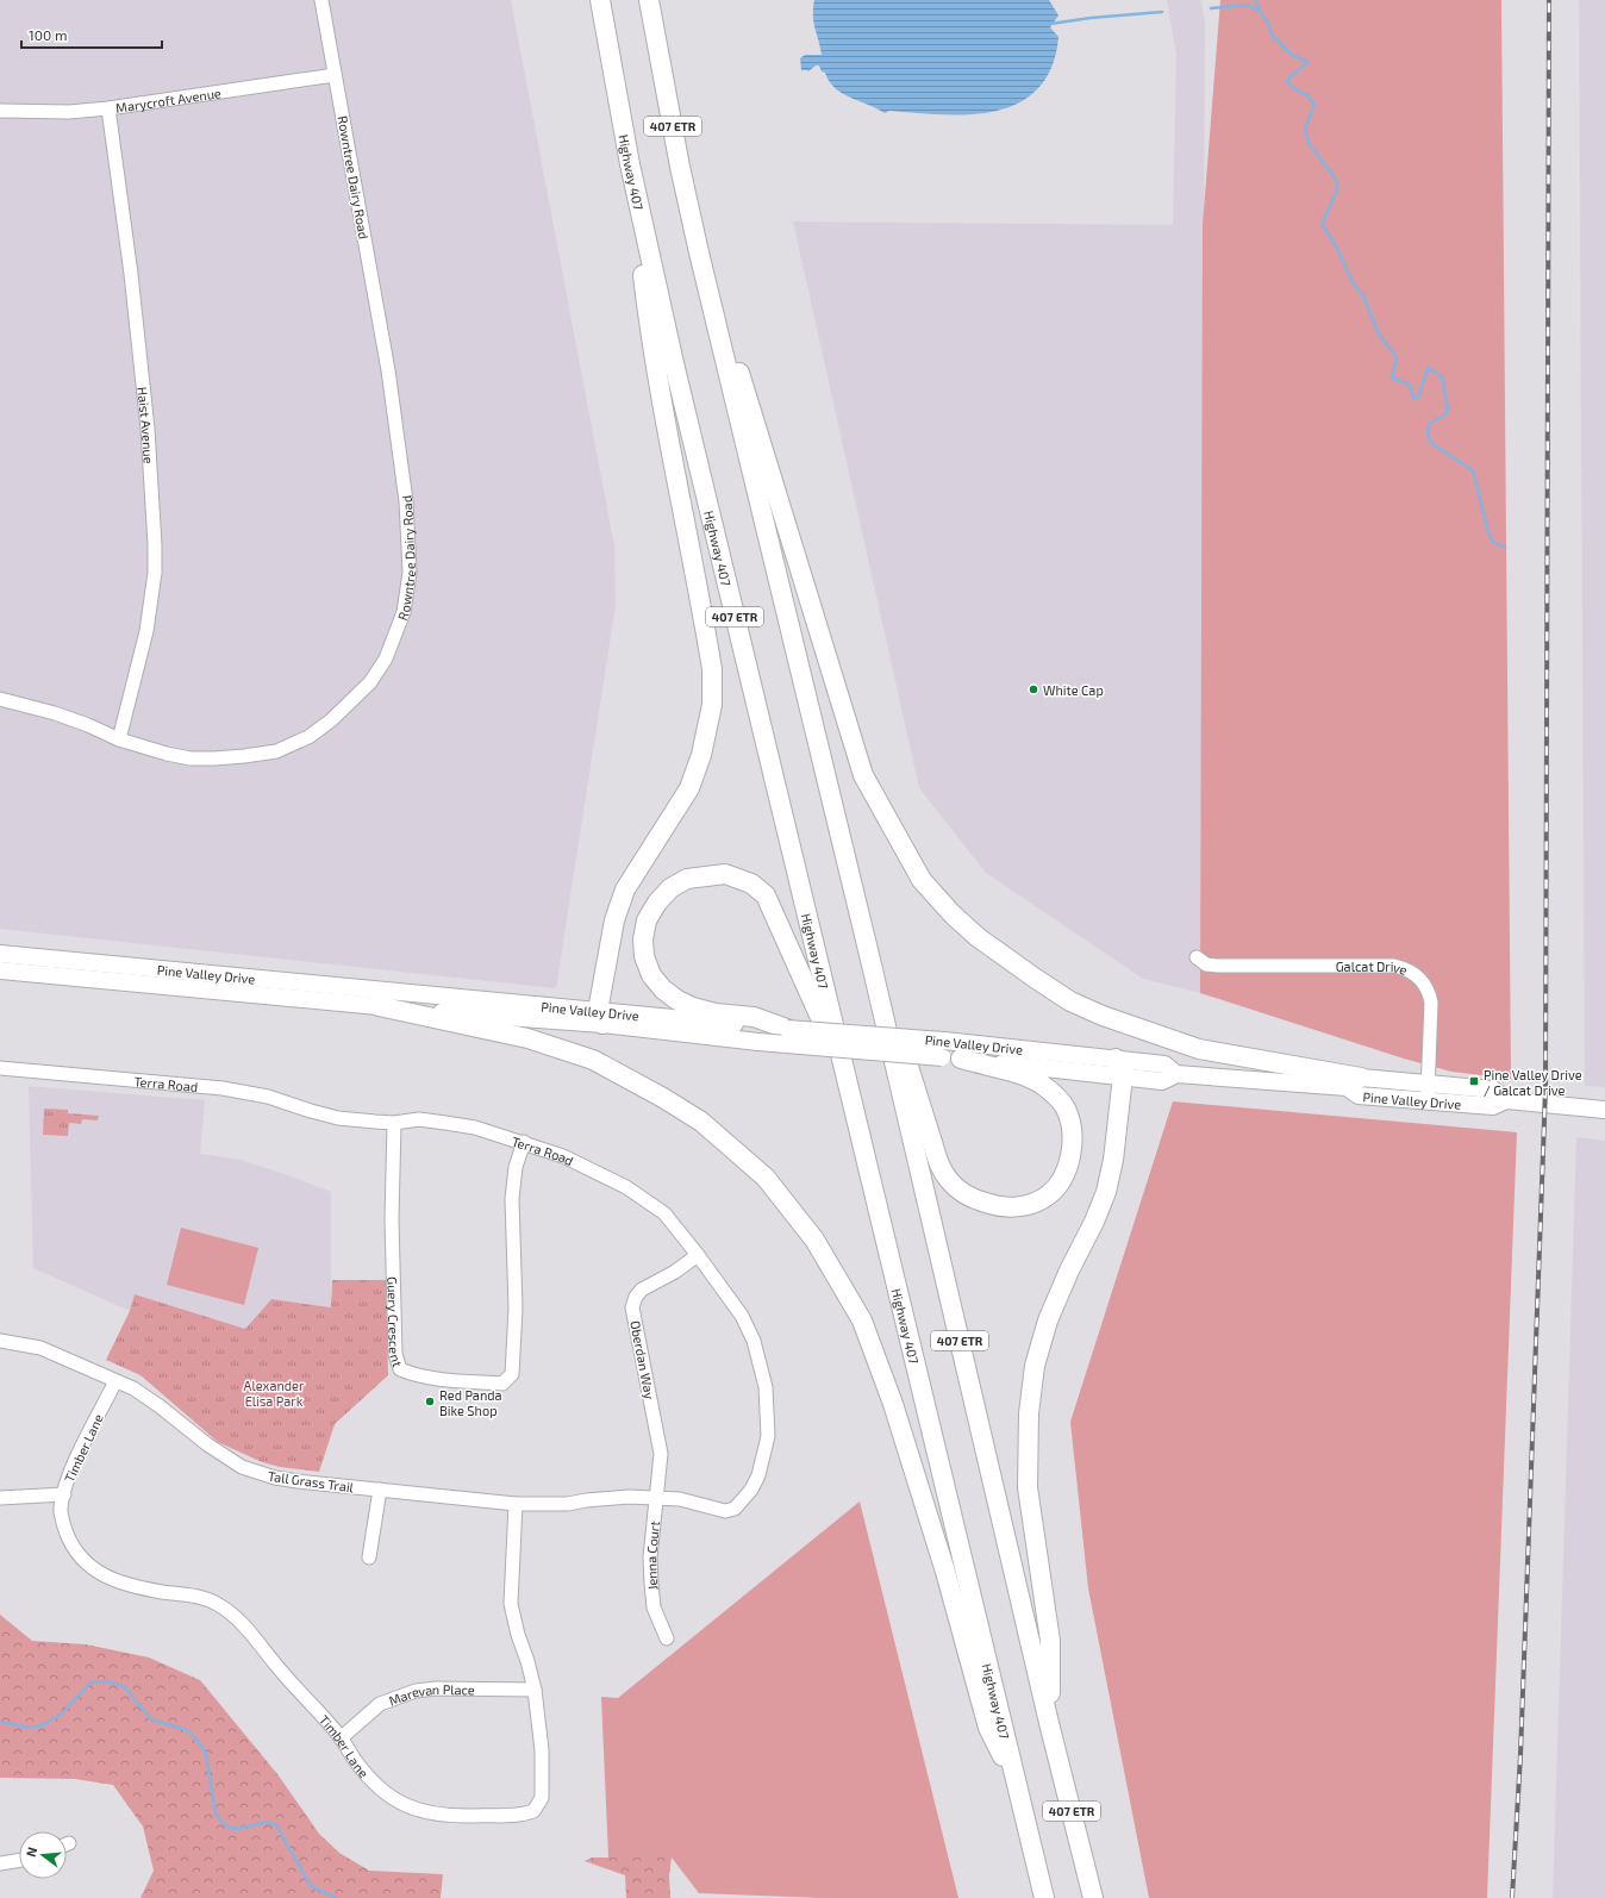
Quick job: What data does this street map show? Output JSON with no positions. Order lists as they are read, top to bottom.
{
  "streets": {
    "highway": ["407 ETR", "Highway 407"],
    "main road": ["Pine Valley Drive"],
    "street": [
      "Marycroft Avenue",
      "Rowntree Dairy Road",
      "Haist Avenue",
      "Galcat Drive",
      "Terra Road",
      "Guery Crescent",
      "Oberdan Way",
      "Timber Lane",
      "Tall Grass Trail",
      "Jenna Court",
      "Marevan Place"
    ]
  },
  "crossings": [
    ["Marycroft Avenue", "Rowntree Dairy Road"],
    ["Marycroft Avenue", "Haist Avenue"],
    ["Rowntree Dairy Road", "Haist Avenue"],
    ["Galcat Drive", "Pine Valley Drive"],
    ["Terra Road", "Guery Crescent"],
    ["Terra Road", "Oberdan Way"],
    ["Terra Road", "Tall Grass Trail"],
    ["Terra Road", "Jenna Court"],
    ["Oberdan Way", "Tall Grass Trail"],
    ["Oberdan Way", "Jenna Court"],
    ["Timber Lane", "Tall Grass Trail"],
    ["Timber Lane", "Marevan Place"],
    ["Tall Grass Trail", "Jenna Court"]
  ],
  "parks": ["Alexander Elisa Park"],
  "places": {
    "other": ["White Cap", "Red Panda Bike Shop"],
    "transit": ["Pine Valley Drive / Galcat Drive"]
  },
  "scale_bar": "100 m",
  "north": "left"
}
